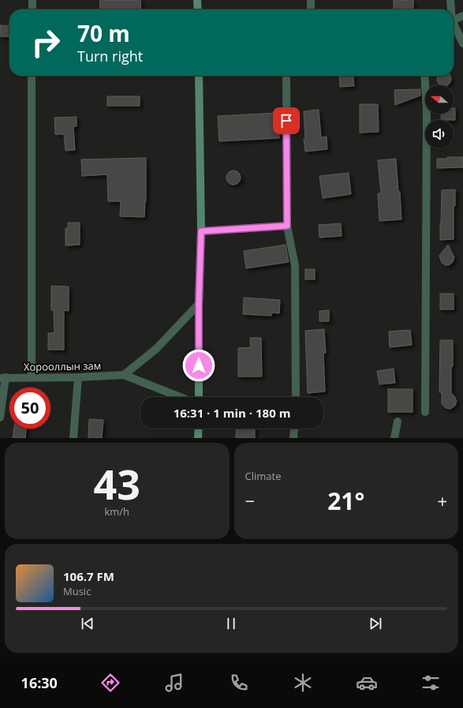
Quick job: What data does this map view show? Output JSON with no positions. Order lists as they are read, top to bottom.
{
  "streets": {
    "street": ["Хорооллын зам"]
  },
  "north": "left",
  "page": {
    "turn": ["70 m", "Turn right"],
    "limit": "50",
    "trip": "16:31 · 1 min · 180 m",
    "tile": [
      ["43", "km/h"],
      "Climate"
    ],
    "heat": ["−", "21°", "+"],
    "song": ["106.7 FM", "Music"],
    "tabs": "16:30"
  }
}
